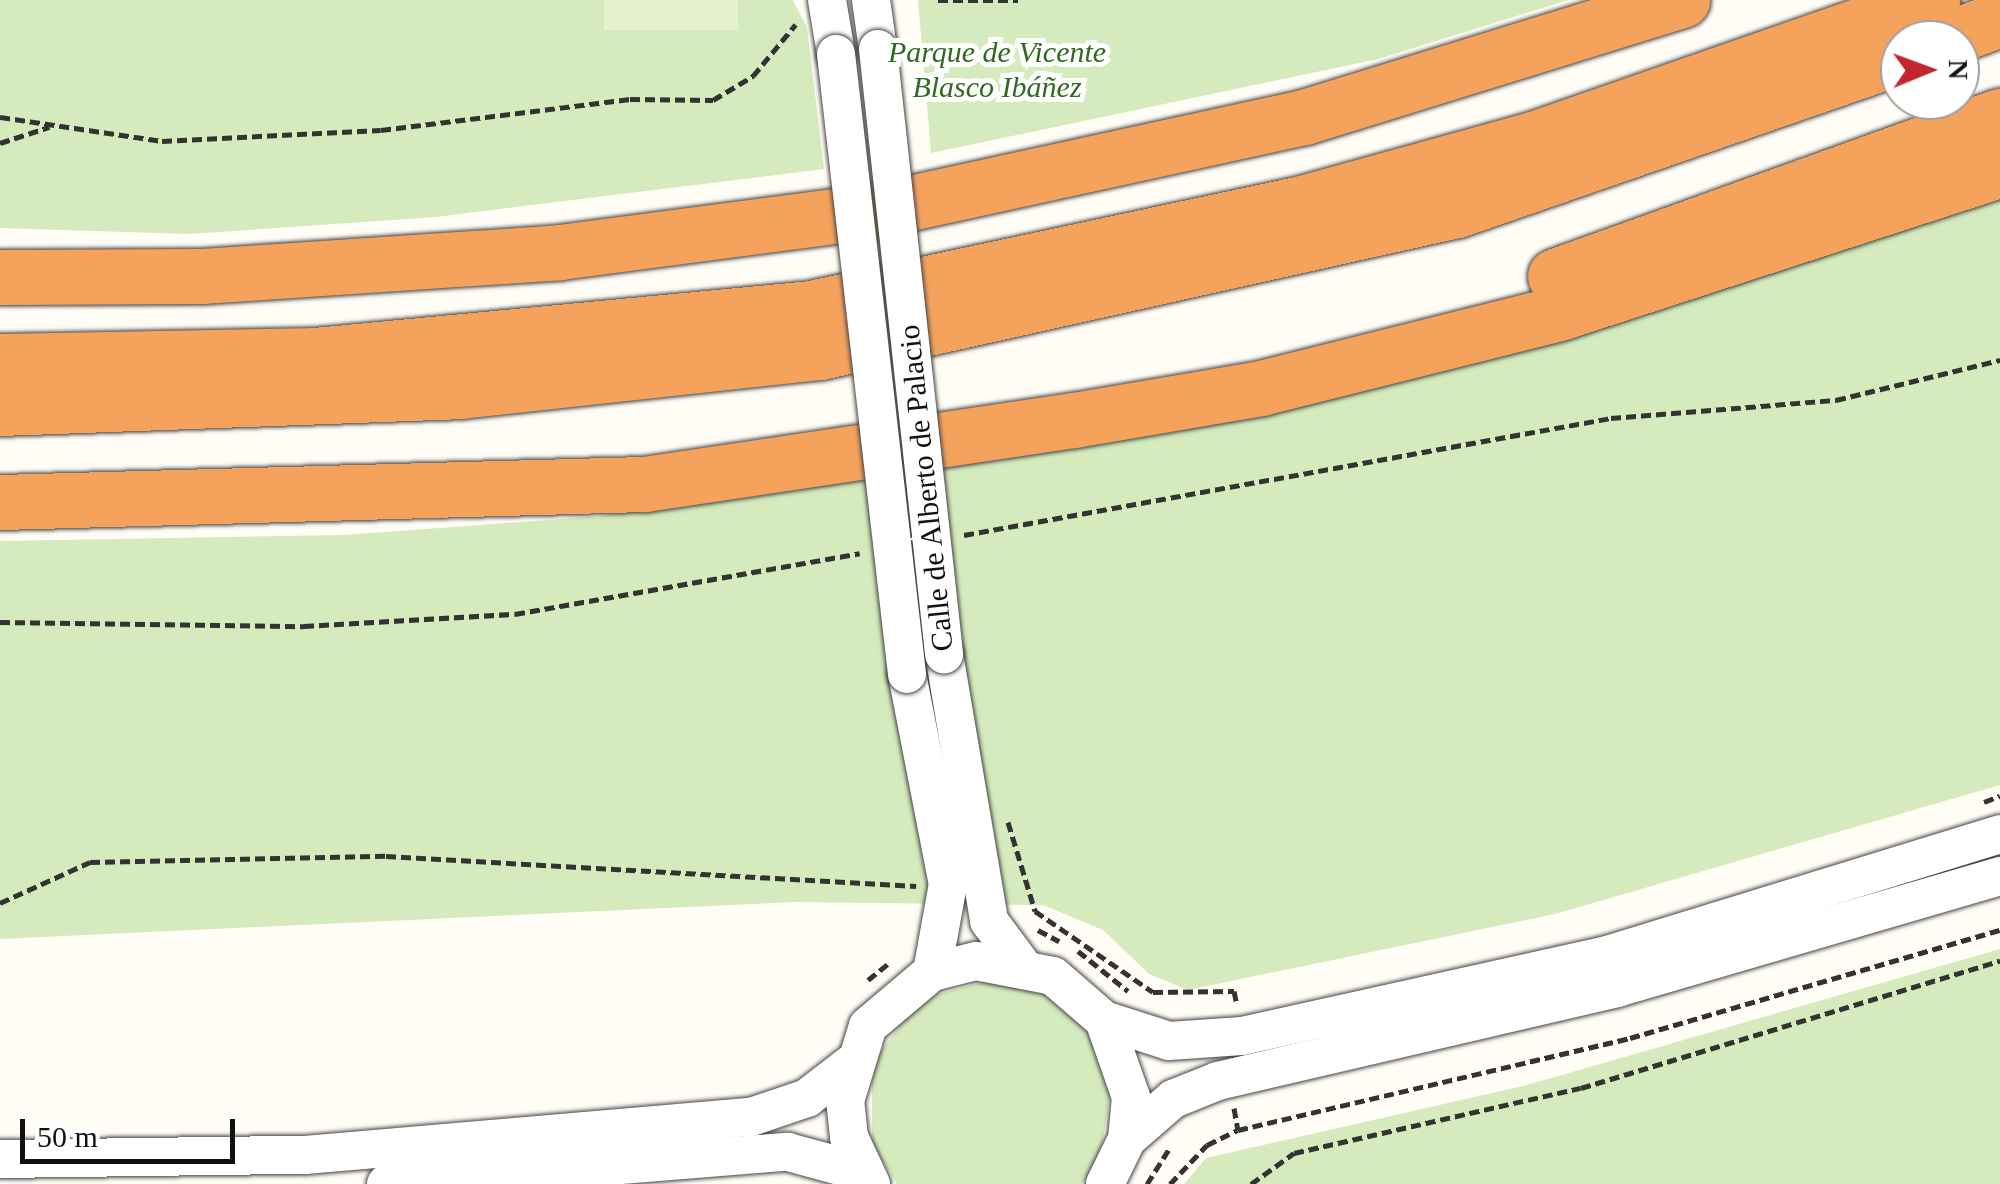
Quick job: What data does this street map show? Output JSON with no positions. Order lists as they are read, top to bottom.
{
  "streets": {
    "street": ["Calle de Alberto de Palacio"]
  },
  "parks": ["Parque de Vicente Blasco Ibáñez"],
  "scale_bar": "50 m",
  "north": "right"
}
